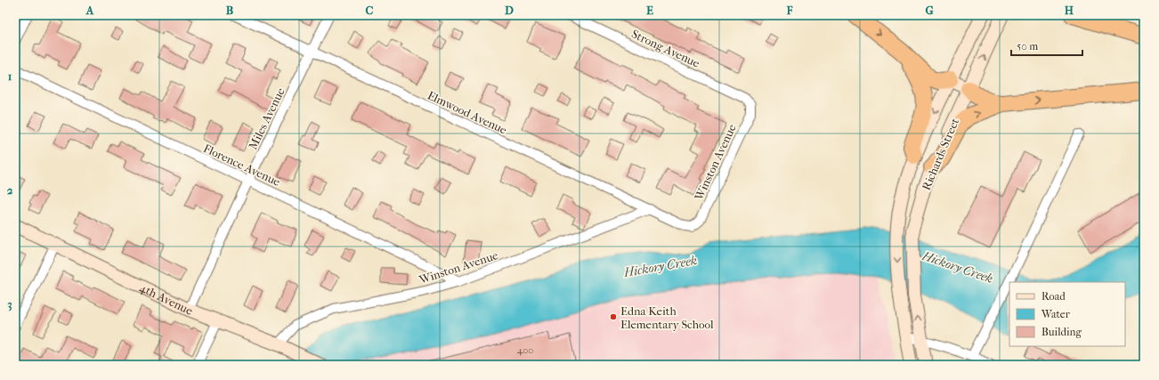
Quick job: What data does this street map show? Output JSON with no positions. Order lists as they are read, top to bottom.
{
  "streets": {
    "street": [
      "Strong Avenue",
      "Elmwood Avenue",
      "Miles Avenue",
      "Richards Street",
      "Winston Avenue",
      "Florence Avenue",
      "4th Avenue"
    ]
  },
  "crossings": [
    ["Strong Avenue", "Winston Avenue"],
    ["Elmwood Avenue", "Miles Avenue"],
    ["Elmwood Avenue", "Winston Avenue"],
    ["Miles Avenue", "Florence Avenue"],
    ["Miles Avenue", "4th Avenue"],
    ["Winston Avenue", "Florence Avenue"],
    ["Winston Avenue", "4th Avenue"]
  ],
  "water": ["Hickory Creek"],
  "places": ["Edna Keith Elementary School"],
  "house_numbers": ["400"],
  "legend": ["Road", "Water", "Building"],
  "scale_bar": "50 m",
  "grid": {
    "columns": [
      "A",
      "B",
      "C",
      "D",
      "E",
      "F",
      "G",
      "H"
    ],
    "rows": ["1", "2", "3"]
  }
}
